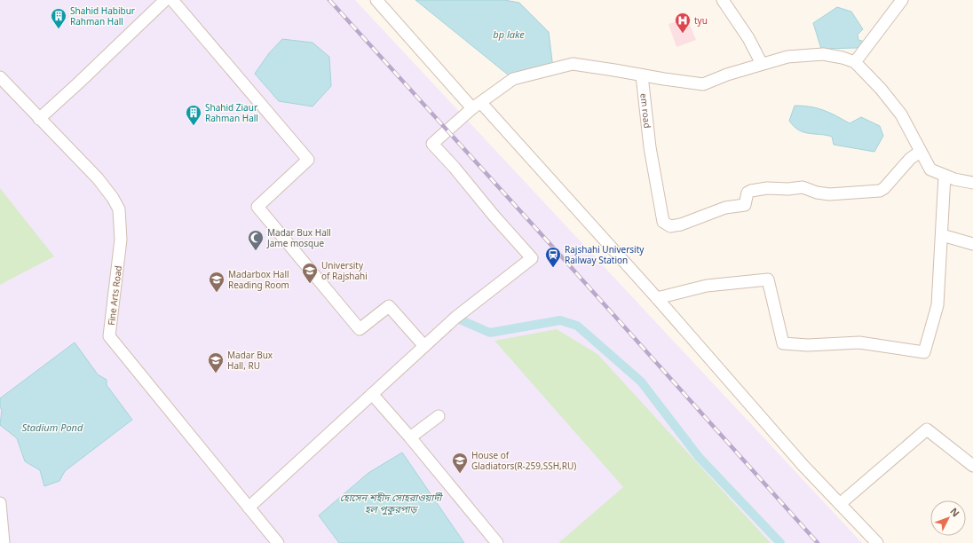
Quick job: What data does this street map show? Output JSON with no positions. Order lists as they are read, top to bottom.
{
  "streets": {
    "street": ["em road", "Fine Arts Road"]
  },
  "water": ["bp lake", "Stadium Pond", "হোসেন শহীদ সোহরাওয়ার্দী হল পুকুরপাড়"],
  "places": {
    "building": ["Shahid Habibur Rahman Hall", "Shahid Ziaur Rahman Hall"],
    "hospital": ["tyu"],
    "mosque": ["Madar Bux Hall Jame mosque"],
    "station": ["Rajshahi University Railway Station"],
    "school or university": [
      "University of Rajshahi",
      "Madarbox Hall Reading Room",
      "Madar Bux Hall, RU",
      "House of Gladiators(R-259,SSH,RU)"
    ]
  },
  "north": "top right"
}
